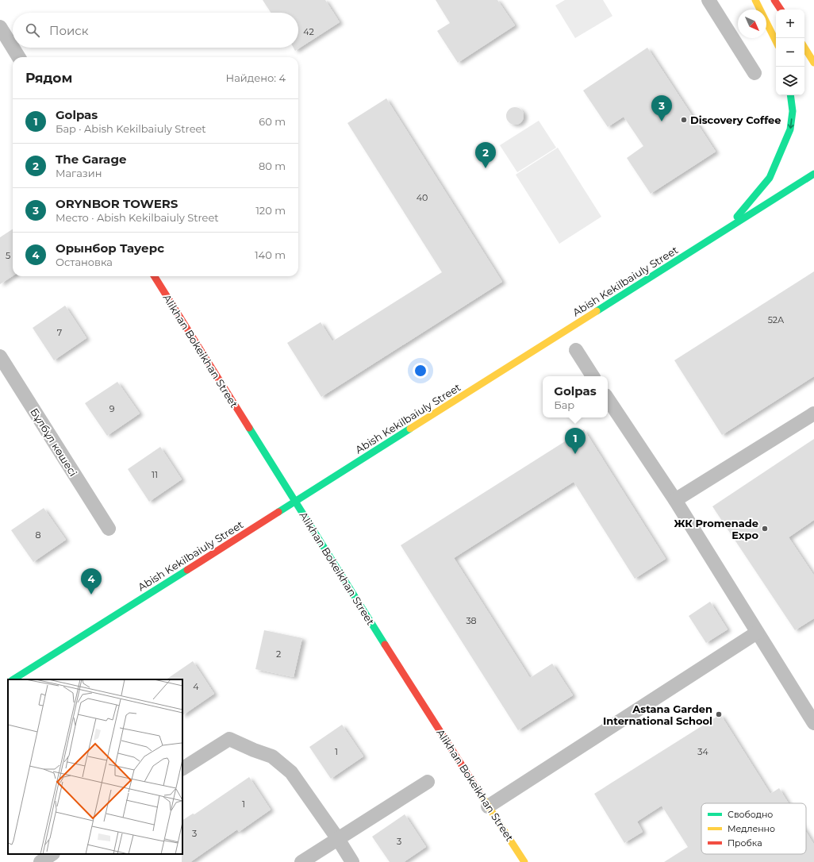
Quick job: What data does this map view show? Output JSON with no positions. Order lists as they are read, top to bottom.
{
  "streets": {
    "street": ["Abish Kekilbaiuly Street", "Alikhan Bokeikhan Street", "Бұлбұл көшесі"]
  },
  "crossings": [
    ["Abish Kekilbaiuly Street", "Alikhan Bokeikhan Street"]
  ],
  "places": ["Discovery Coffee", "ЖК Promenade Expo", "Astana Garden International School"],
  "house_numbers": [
    "42",
    "40",
    "5",
    "52А",
    "7",
    "9",
    "11",
    "8",
    "38",
    "2",
    "4",
    "1",
    "34",
    "1",
    "3",
    "3"
  ],
  "legend": ["Свободно", "Медленно", "Пробка"],
  "north": "bottom right",
  "page": {
    "map_buttons": ["+", "−"],
    "search": "Поиск",
    "heading": ["Рядом", "Найдено: 4"],
    "pins": [
      "3",
      "2",
      "1",
      "4"
    ],
    "list": [
      {
        "mark": "1",
        "name": "Golpas",
        "note": "Бар · Abish Kekilbaiuly Street",
        "value": "60 m"
      },
      {
        "mark": "2",
        "name": "The Garage",
        "note": "Магазин",
        "value": "80 m"
      },
      {
        "mark": "3",
        "name": "ORYNBOR TOWERS",
        "note": "Место · Abish Kekilbaiuly Street",
        "value": "120 m"
      },
      {
        "mark": "4",
        "name": "Орынбор Тауерс",
        "note": "Остановка",
        "value": "140 m"
      }
    ],
    "popup": ["Golpas", "Бар"]
  }
}
